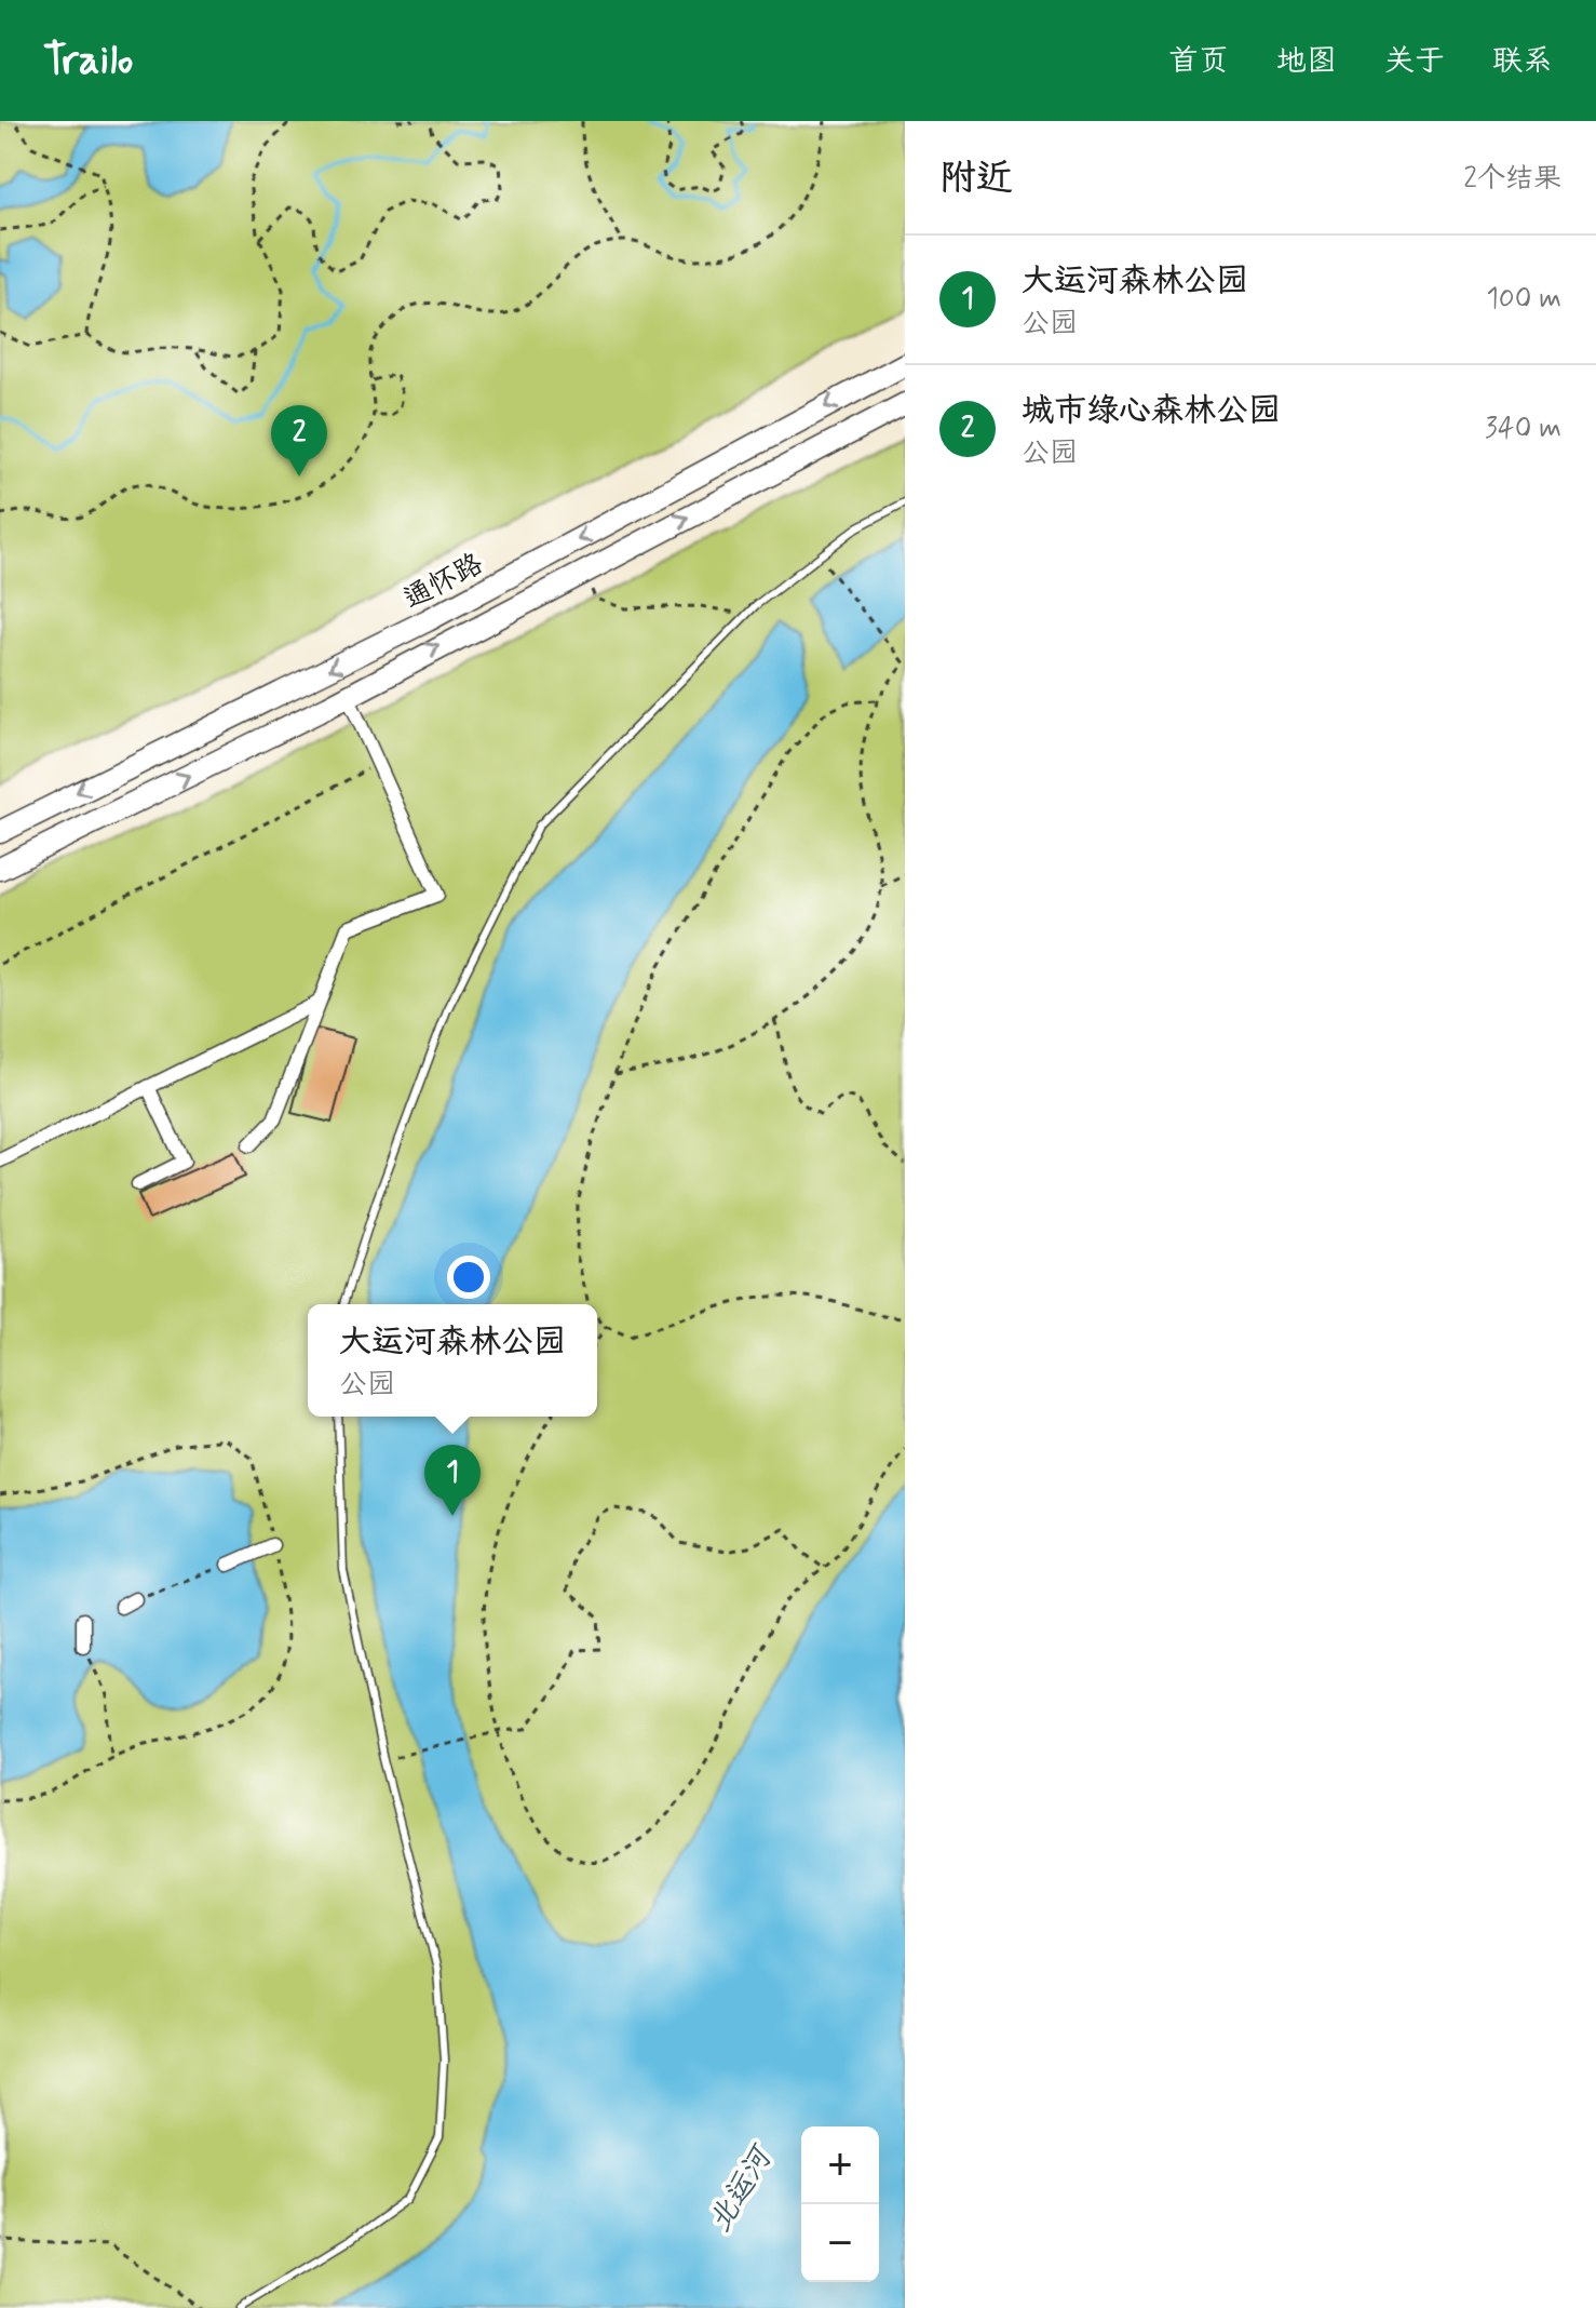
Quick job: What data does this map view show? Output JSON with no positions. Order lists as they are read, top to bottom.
{
  "streets": {
    "main road": ["通怀路"]
  },
  "water": ["北运河"],
  "page": {
    "header": "Trailo",
    "nav": [
      "首页",
      "地图",
      "关于",
      "联系"
    ],
    "heading": ["附近", "2个结果"],
    "list": [
      {
        "mark": "1",
        "name": "大运河森林公园",
        "note": "公园",
        "value": "100 m"
      },
      {
        "mark": "2",
        "name": "城市绿心森林公园",
        "note": "公园",
        "value": "340 m"
      }
    ],
    "pins": ["2", "1"],
    "popup": ["大运河森林公园", "公园"],
    "map_buttons": ["+", "−"]
  }
}
